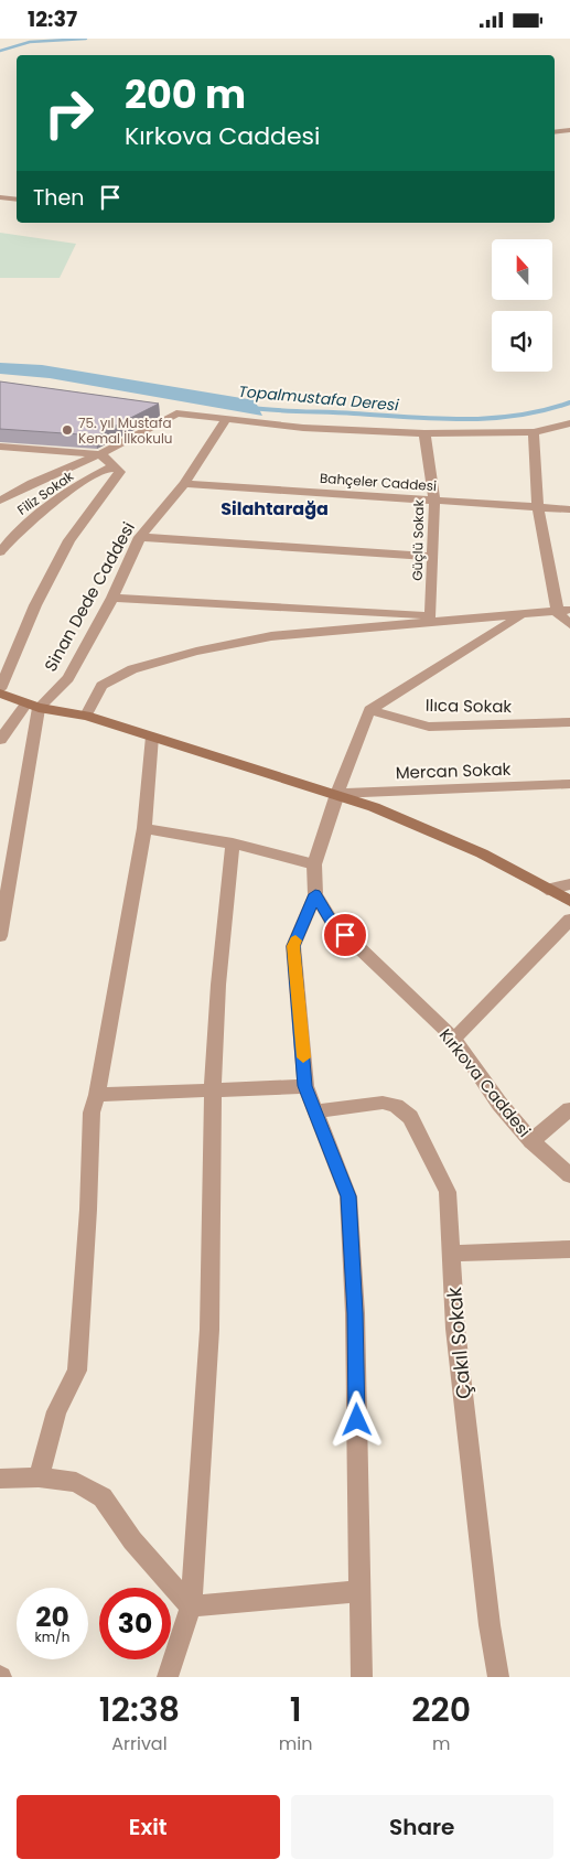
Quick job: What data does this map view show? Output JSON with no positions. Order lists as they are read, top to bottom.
{
  "streets": {
    "street": [
      "Bahçeler Caddesi",
      "Filiz Sokak",
      "Güçlü Sokak",
      "Sinan Dede Caddesi",
      "Ilıca Sokak",
      "Mercan Sokak",
      "Kırkova Caddesi",
      "Çakıl Sokak"
    ]
  },
  "crossings": [
    ["Bahçeler Caddesi", "Güçlü Sokak"],
    ["Bahçeler Caddesi", "Sinan Dede Caddesi"],
    ["Ilıca Sokak", "Kırkova Caddesi"],
    ["Mercan Sokak", "Kırkova Caddesi"]
  ],
  "districts": ["Silahtarağa"],
  "water": ["Topalmustafa Deresi"],
  "places": ["75. yıl Mustafa Kemal İlkokulu"],
  "north": "top",
  "page": {
    "status": "12:37",
    "turn": ["200 m", "Kırkova Caddesi"],
    "then": "Then",
    "speed": "20 km/h",
    "limit": "30",
    "eta": [
      "12:38",
      "Arrival",
      "1",
      "min",
      "220",
      "m"
    ],
    "buttons": ["Exit", "Share"]
  }
}
